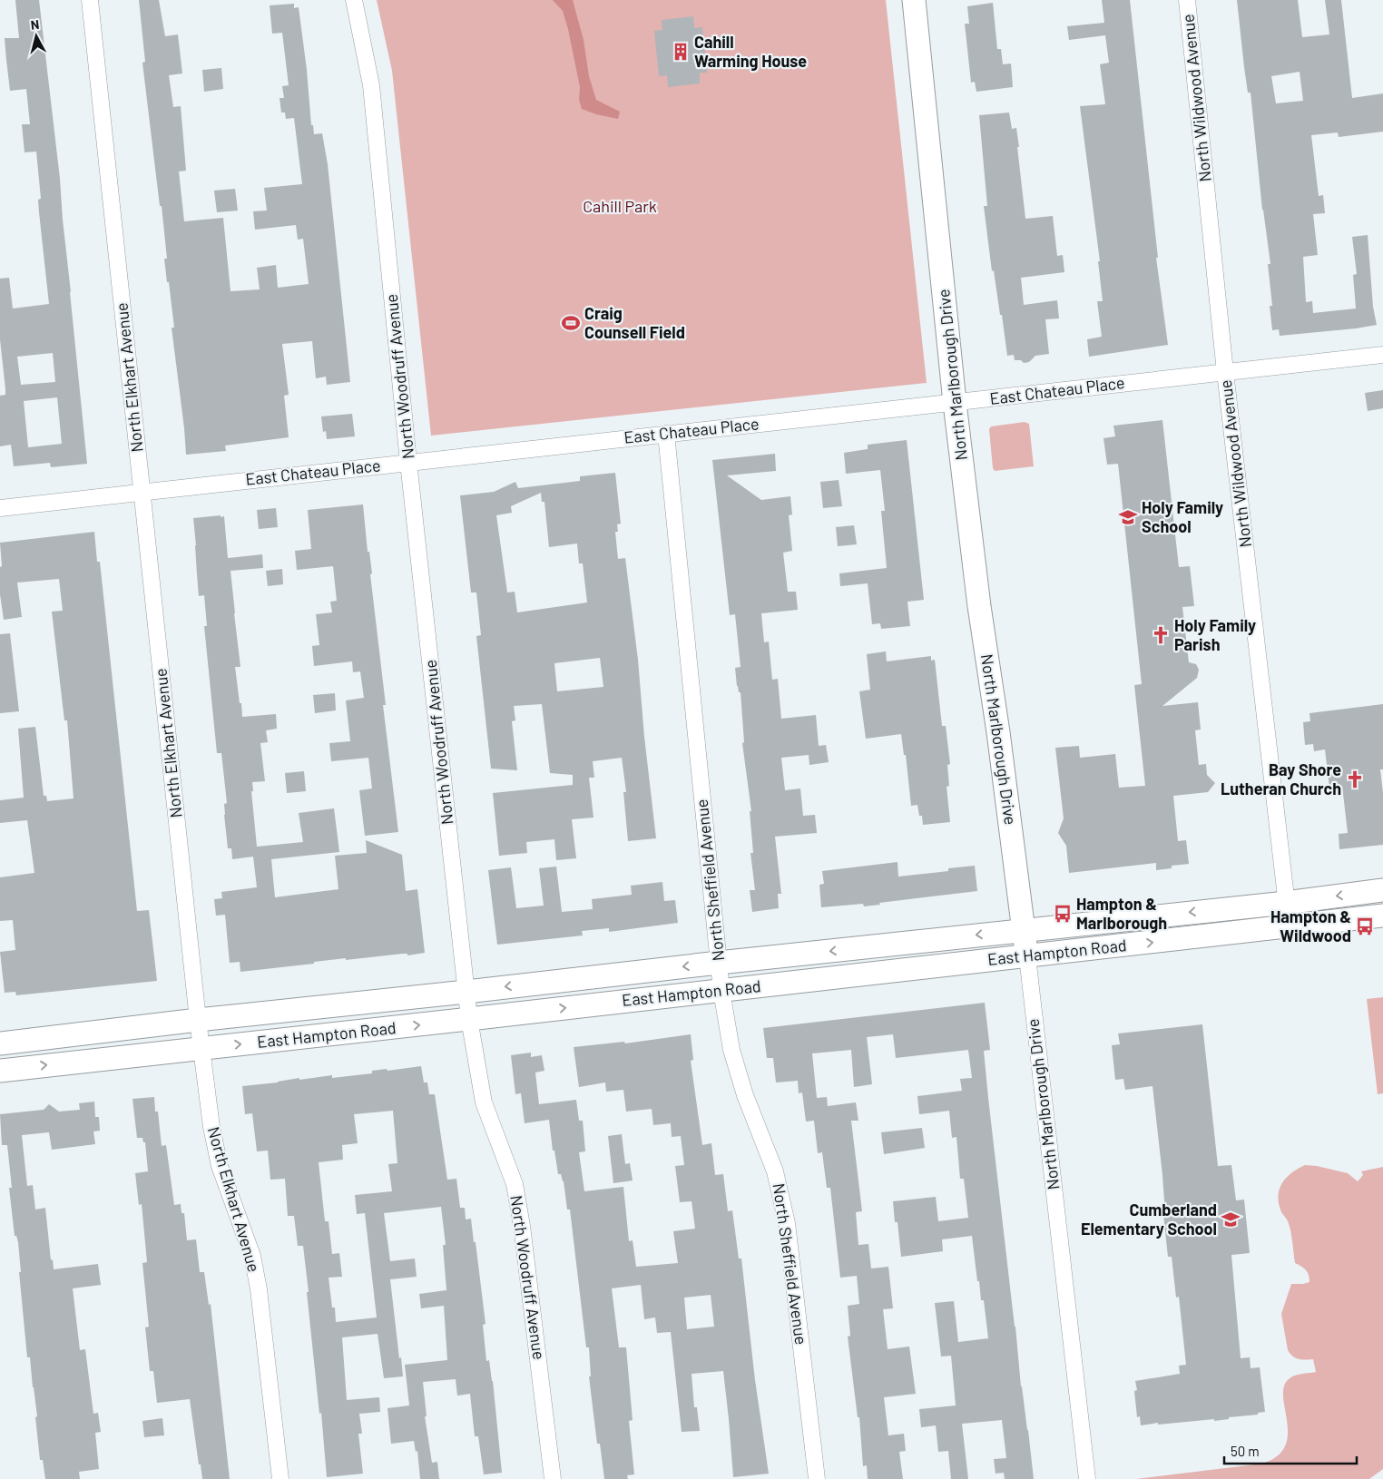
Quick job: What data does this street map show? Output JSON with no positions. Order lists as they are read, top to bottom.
{
  "streets": {
    "main road": ["North Marlborough Drive", "East Hampton Road"],
    "street": [
      "North Wildwood Avenue",
      "North Woodruff Avenue",
      "North Elkhart Avenue",
      "East Chateau Place",
      "North Sheffield Avenue"
    ]
  },
  "crossings": [
    ["North Wildwood Avenue", "East Chateau Place"],
    ["North Wildwood Avenue", "East Hampton Road"],
    ["North Marlborough Drive", "East Chateau Place"],
    ["North Marlborough Drive", "East Hampton Road"],
    ["North Woodruff Avenue", "East Chateau Place"],
    ["North Woodruff Avenue", "East Hampton Road"],
    ["North Elkhart Avenue", "East Chateau Place"],
    ["North Elkhart Avenue", "East Hampton Road"],
    ["East Chateau Place", "North Sheffield Avenue"],
    ["North Sheffield Avenue", "East Hampton Road"]
  ],
  "parks": ["Cahill Park"],
  "places": {
    "building": ["Cahill Warming House"],
    "sports": ["Craig Counsell Field"],
    "school or university": ["Holy Family School", "Cumberland Elementary School"],
    "church": ["Holy Family Parish", "Bay Shore Lutheran Church"],
    "bus stop": ["Hampton & Marlborough", "Hampton & Wildwood"]
  },
  "scale_bar": "50 m",
  "north": "top"
}
